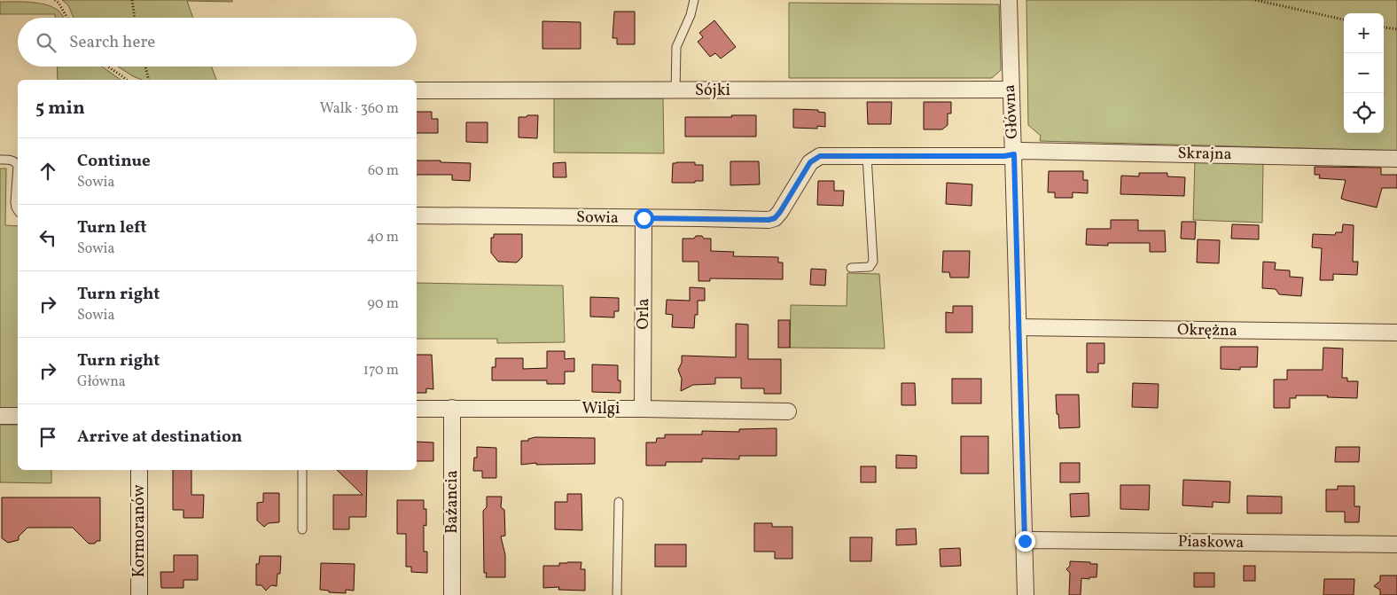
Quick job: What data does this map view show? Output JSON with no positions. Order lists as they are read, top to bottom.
{
  "streets": {
    "street": [
      "Sójki",
      "Główna",
      "Skrajna",
      "Sowia",
      "Orla",
      "Okrężna",
      "Wilgi",
      "Bażancia",
      "Kormoranów",
      "Piaskowa"
    ]
  },
  "crossings": [
    ["Sójki", "Główna"],
    ["Główna", "Skrajna"],
    ["Główna", "Sowia"],
    ["Główna", "Okrężna"],
    ["Główna", "Piaskowa"],
    ["Skrajna", "Sowia"],
    ["Sowia", "Orla"],
    ["Orla", "Wilgi"],
    ["Wilgi", "Bażancia"]
  ],
  "page": {
    "map_buttons": ["+", "−"],
    "search": "Search here",
    "heading": ["5 min", "Walk · 360 m"],
    "list": [
      ["Continue", "Sowia", "60 m"],
      ["Turn left", "Sowia", "40 m"],
      ["Turn right", "Sowia", "90 m"],
      ["Turn right", "Główna", "170 m"],
      "Arrive at destination"
    ]
  }
}
